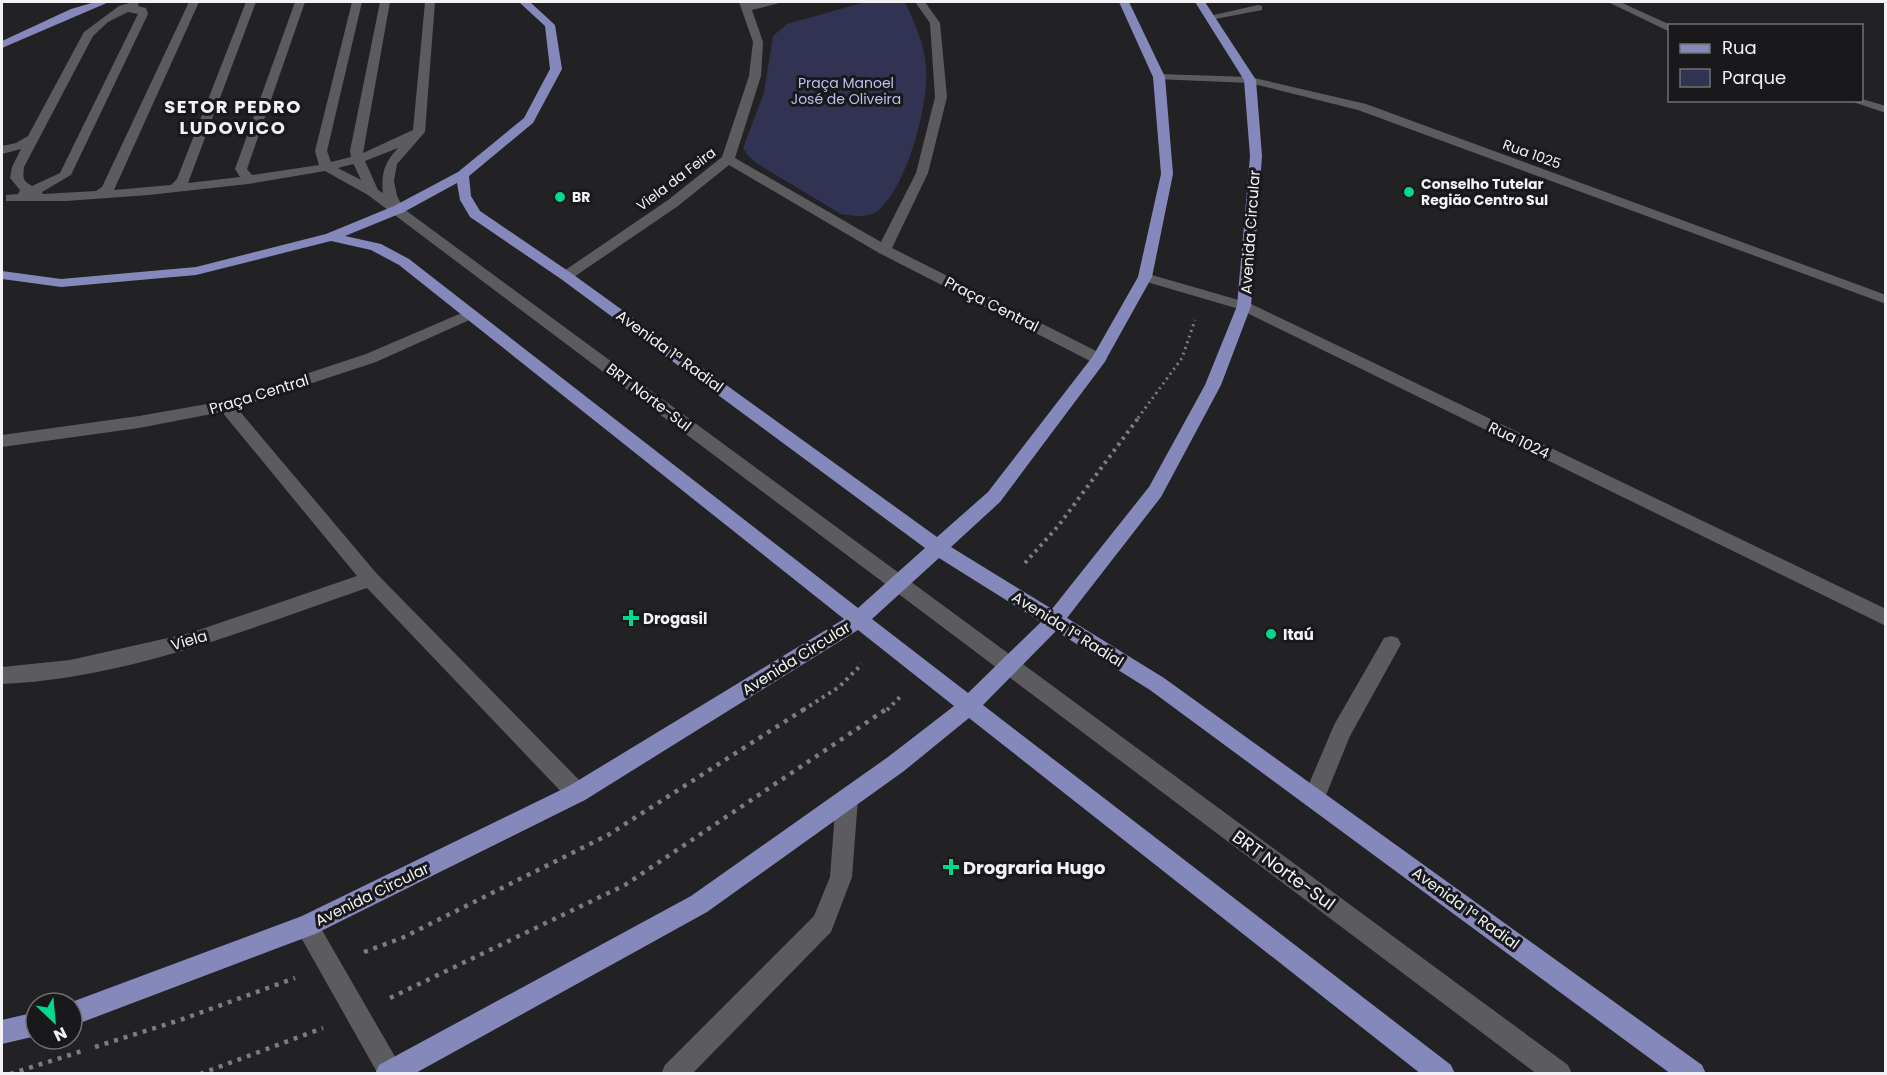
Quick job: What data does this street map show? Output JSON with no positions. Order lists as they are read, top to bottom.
{
  "streets": {
    "main road": ["Avenida Circular", "Avenida 1ª Radial"],
    "street": [
      "Rua 1025",
      "Viela da Feira",
      "Praça Central",
      "BRT Norte-Sul",
      "Rua 1024",
      "Viela"
    ]
  },
  "crossings": [
    ["Rua 1025", "Avenida Circular"],
    ["Viela da Feira", "Praça Central"],
    ["Viela da Feira", "Avenida 1ª Radial"],
    ["Avenida Circular", "Praça Central"],
    ["Avenida Circular", "Avenida 1ª Radial"],
    ["Avenida Circular", "BRT Norte-Sul"],
    ["Avenida Circular", "Rua 1024"]
  ],
  "districts": ["SETOR PEDRO LUDOVICO"],
  "parks": ["Praça Manoel José de Oliveira"],
  "places": {
    "other": ["Conselho Tutelar Região Centro Sul", "BR", "Itaú"],
    "health": ["Drogasil", "Drograria Hugo"]
  },
  "legend": ["Rua", "Parque"],
  "north": "bottom right"
}
